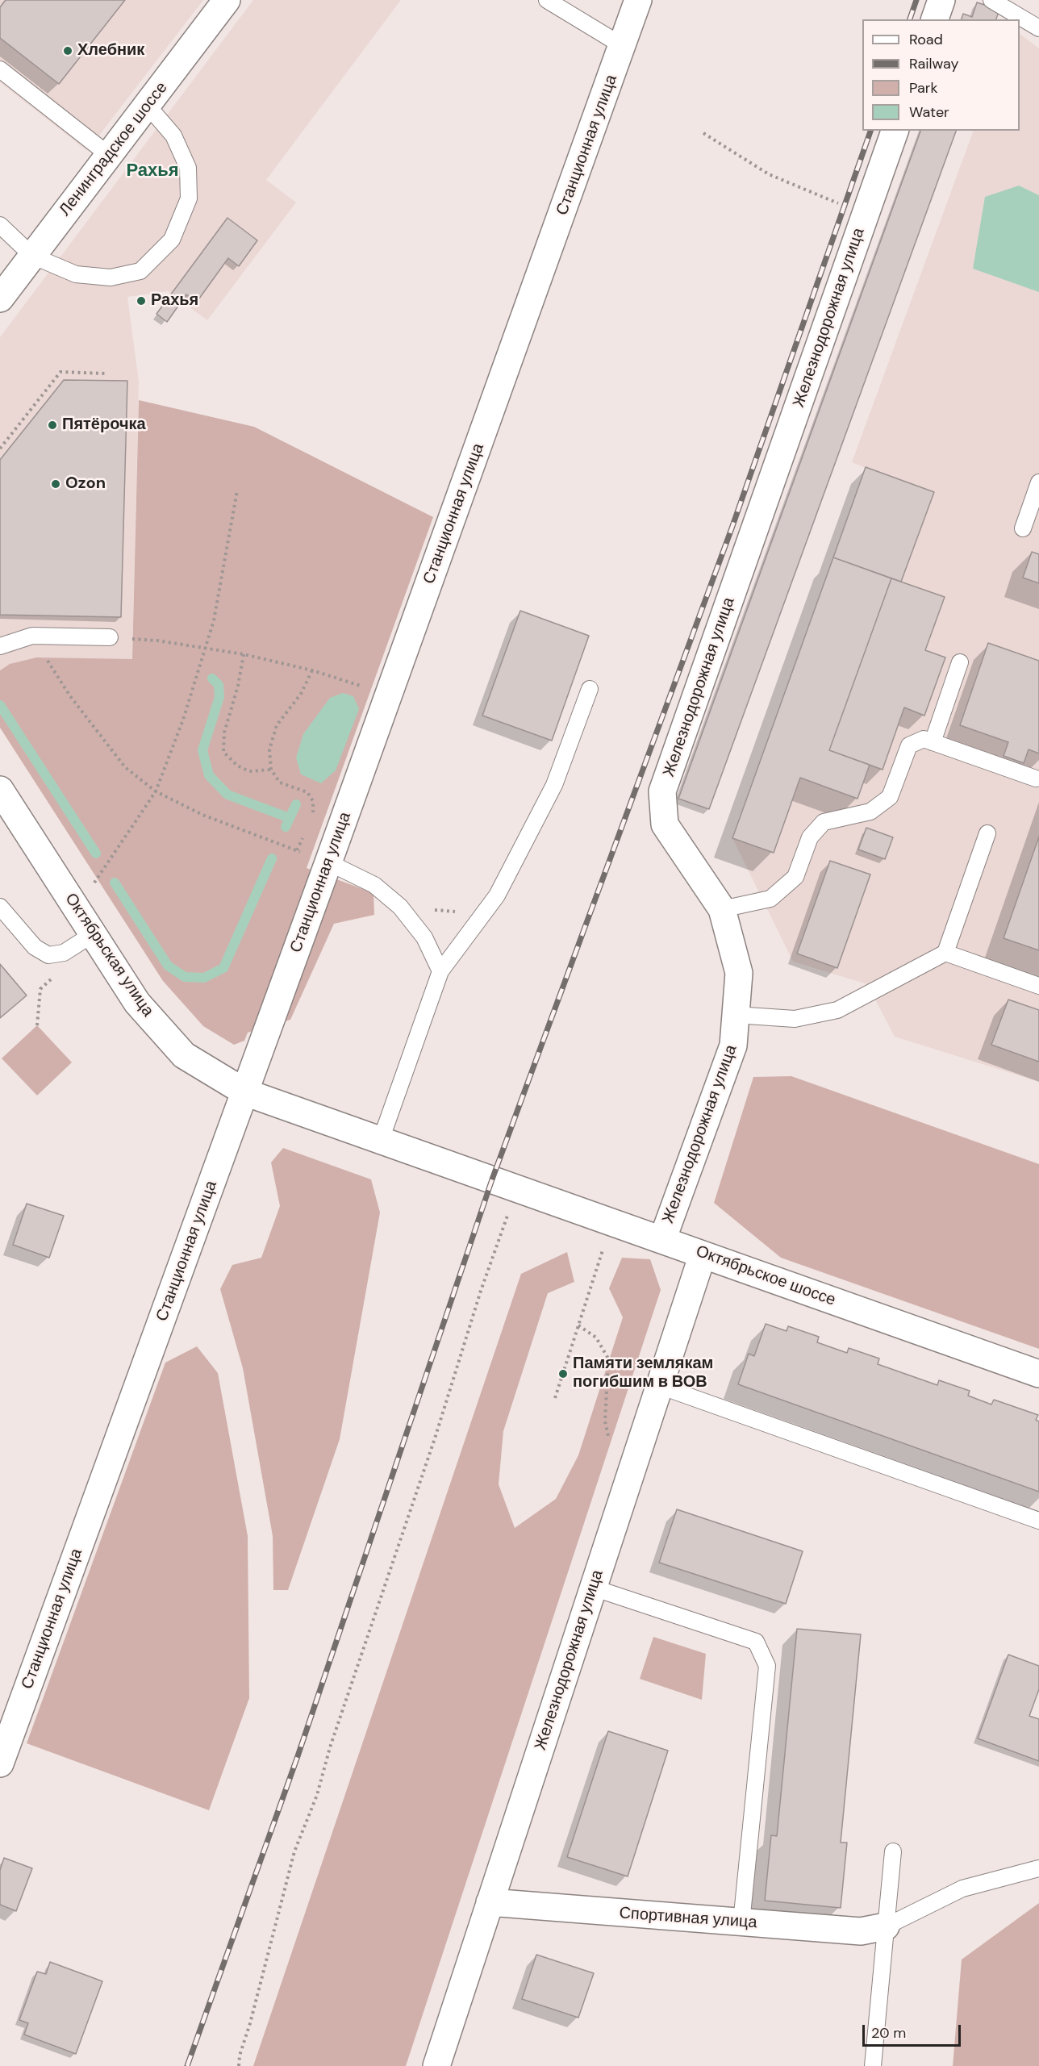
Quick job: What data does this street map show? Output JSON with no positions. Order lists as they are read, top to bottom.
{
  "streets": {
    "street": [
      "Станционная улица",
      "Ленинградское шоссе",
      "Железнодорожная улица",
      "Октябрьская улица",
      "Октябрьское шоссе",
      "Спортивная улица"
    ]
  },
  "crossings": [
    ["Станционная улица", "Октябрьская улица"],
    ["Железнодорожная улица", "Октябрьское шоссе"],
    ["Железнодорожная улица", "Спортивная улица"],
    ["Октябрьская улица", "Октябрьское шоссе"]
  ],
  "districts": ["Рахья"],
  "places": [
    "Хлебник",
    "Рахья",
    "Пятёрочка",
    "Ozon",
    "Памяти землякам погибшим в ВОВ"
  ],
  "legend": [
    "Road",
    "Railway",
    "Park",
    "Water"
  ],
  "scale_bar": "20 m"
}
